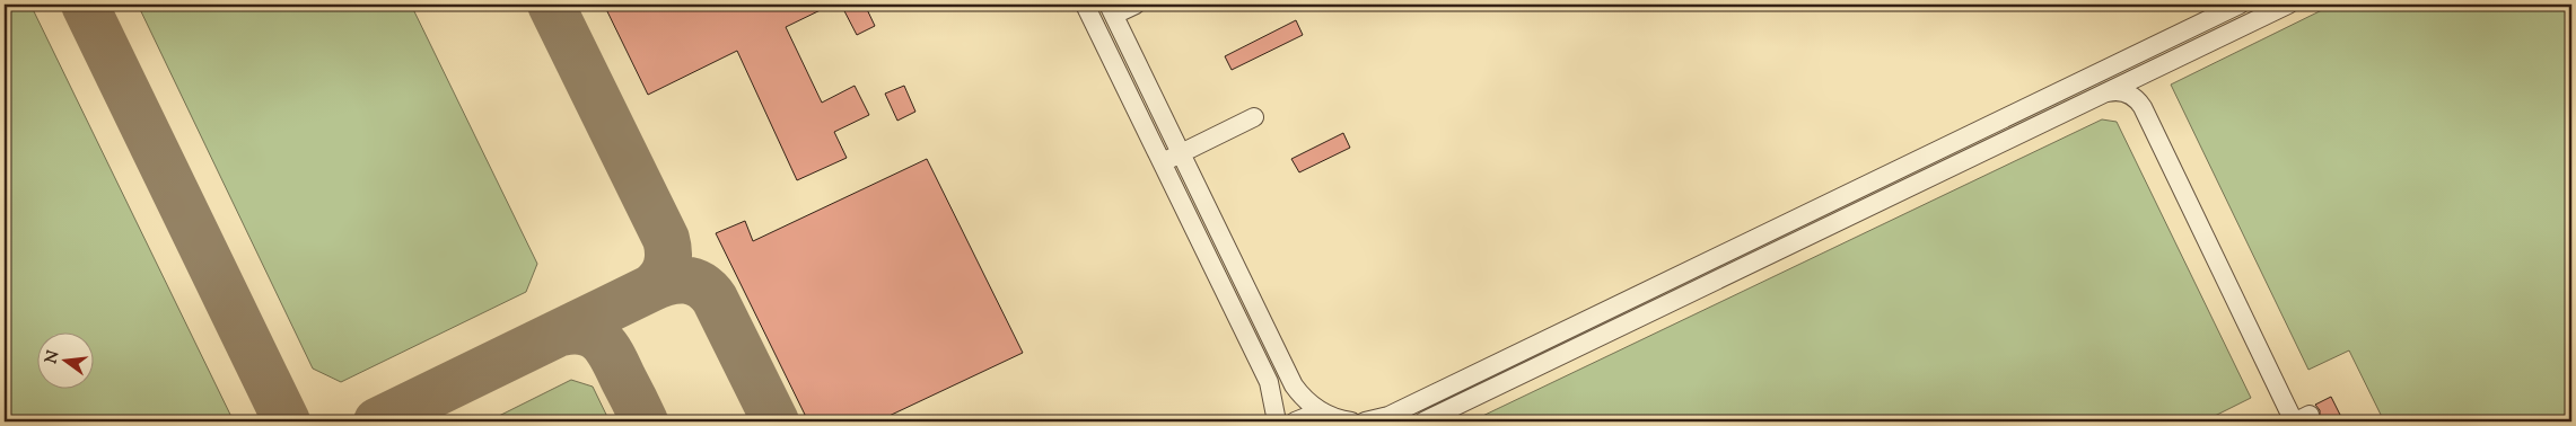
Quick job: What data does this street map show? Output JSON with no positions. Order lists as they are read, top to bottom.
{
  "north": "left"
}
